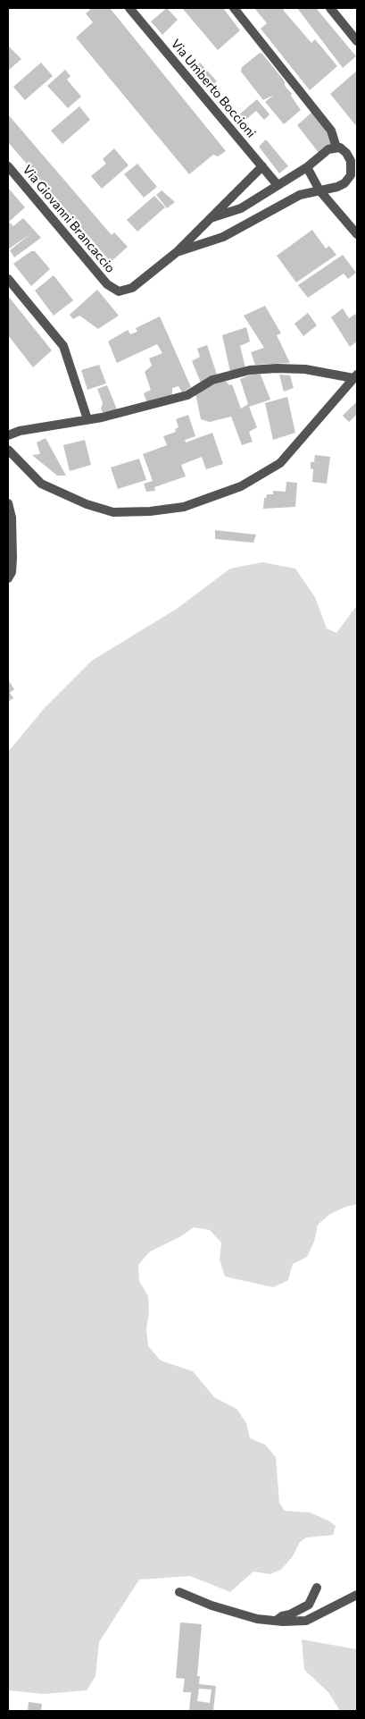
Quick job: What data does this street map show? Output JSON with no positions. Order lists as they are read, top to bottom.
{
  "streets": {
    "street": ["Via Umberto Boccioni", "Via Giovanni Brancaccio"]
  },
  "crossings": [
    ["Via Umberto Boccioni", "Via Giovanni Brancaccio"]
  ]
}
